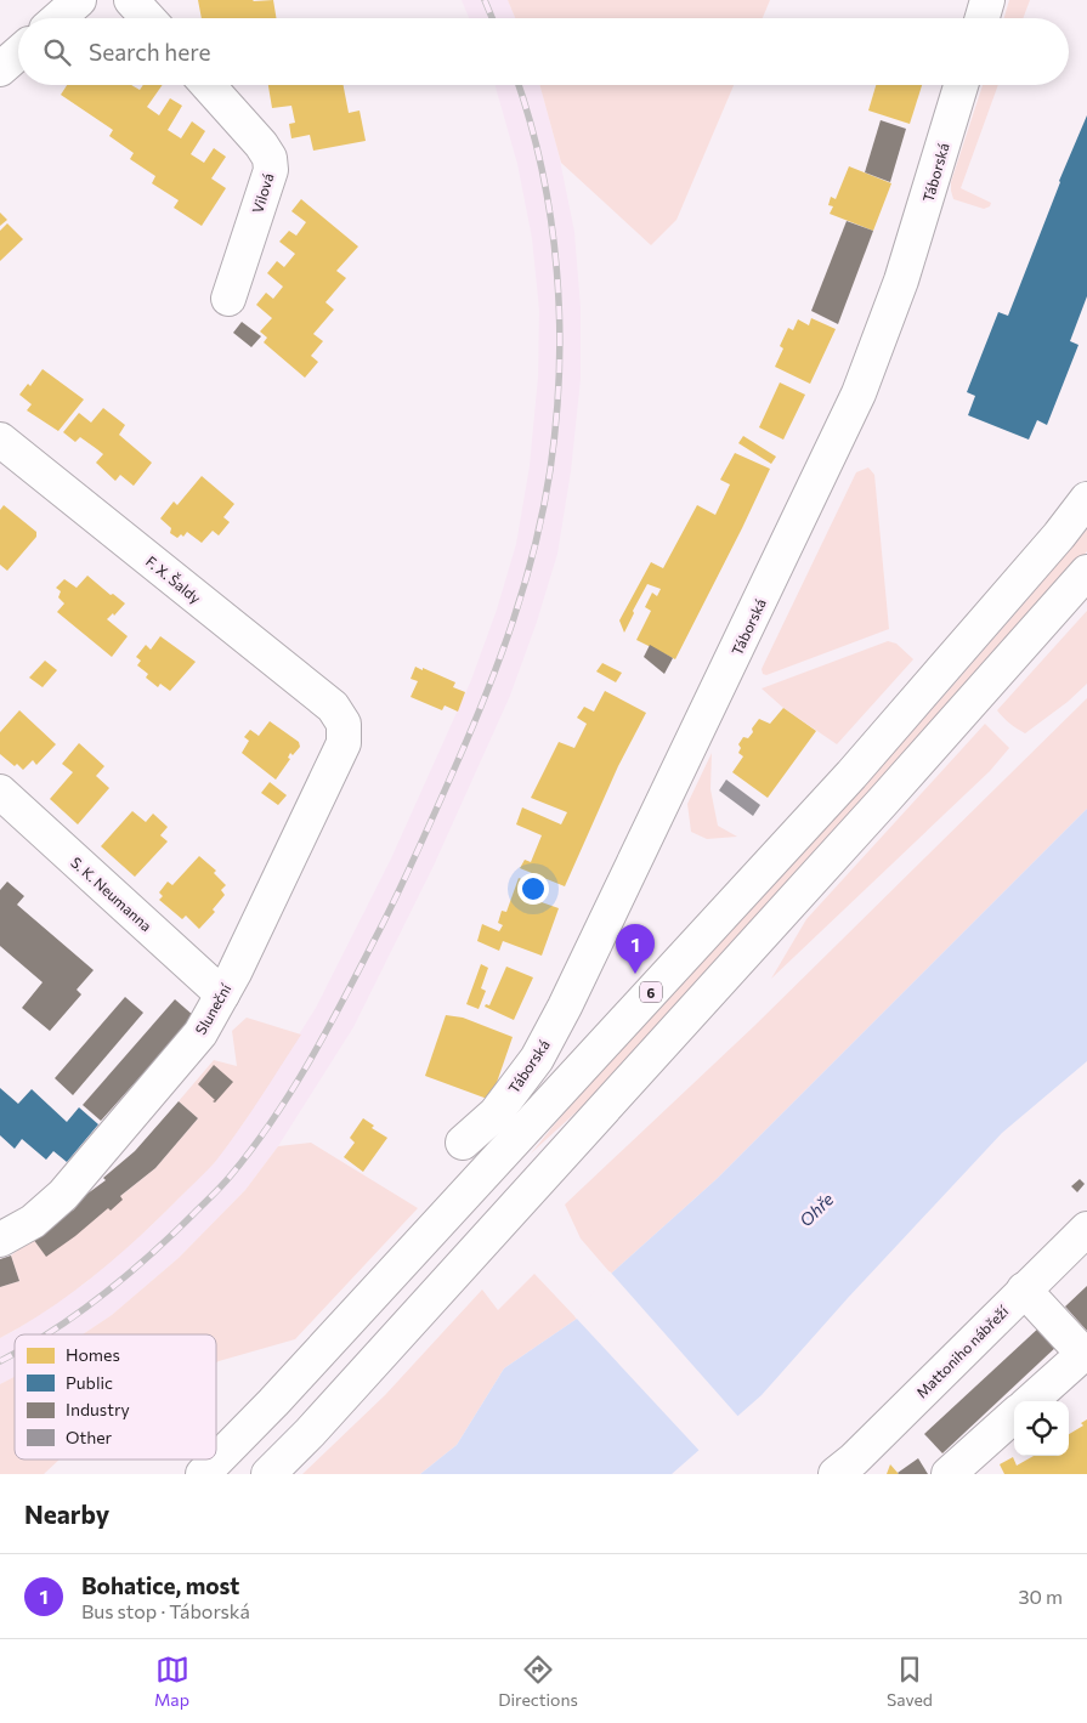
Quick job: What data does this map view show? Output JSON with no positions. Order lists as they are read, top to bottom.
{
  "streets": {
    "main road": [
      "Táborská",
      "Vilová",
      "F. X. Šaldy",
      "S. K. Neumanna",
      "6",
      "Sluneční",
      "Mattoniho nábřeží"
    ]
  },
  "crossings": [
    ["F. X. Šaldy", "Sluneční"],
    ["S. K. Neumanna", "Sluneční"]
  ],
  "water": ["Ohře"],
  "legend": [
    "Homes",
    "Public",
    "Industry",
    "Other"
  ],
  "page": {
    "search": "Search here",
    "pins": "1",
    "heading": "Nearby",
    "list": [
      {
        "mark": "1",
        "name": "Bohatice, most",
        "note": "Bus stop · Táborská",
        "value": "30 m"
      }
    ],
    "nav": ["Map", "Directions", "Saved"]
  }
}
